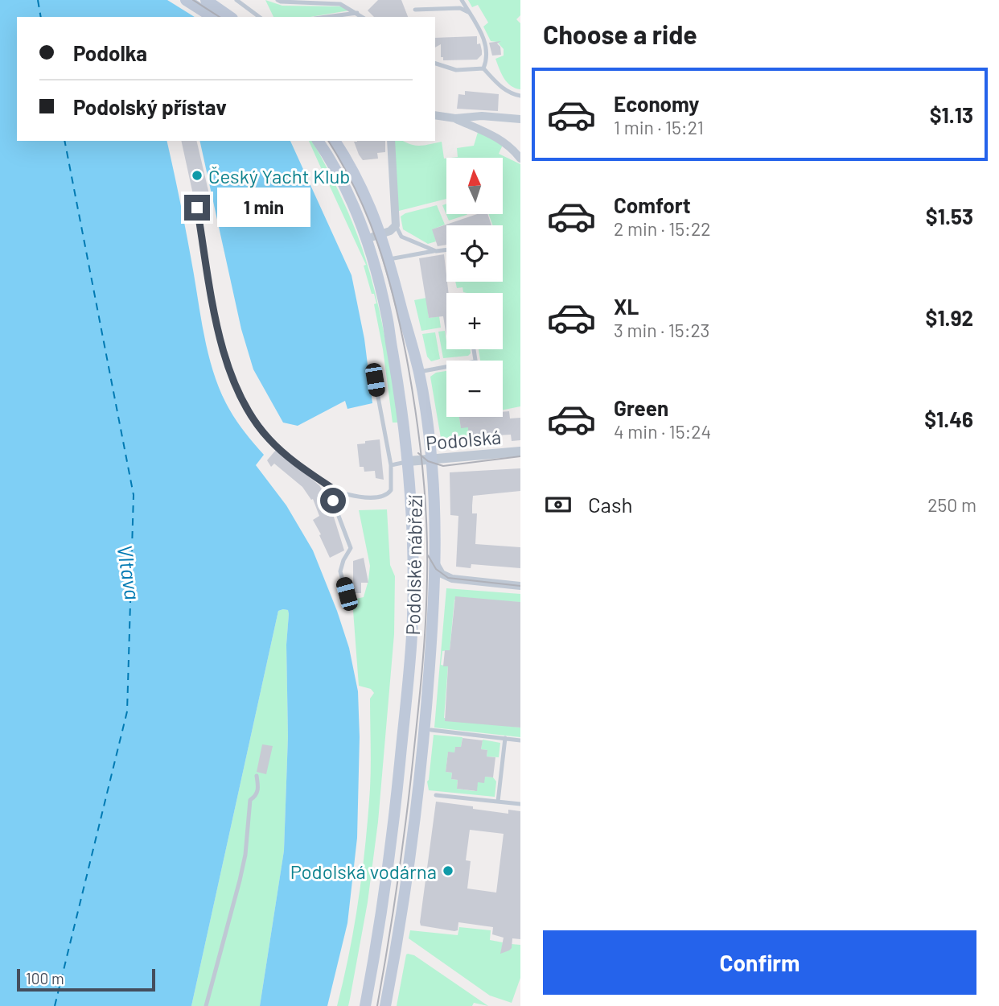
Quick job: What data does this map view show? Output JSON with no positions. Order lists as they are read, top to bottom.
{
  "streets": {
    "main road": ["Podolské nábřeží"],
    "street": ["Podolská"]
  },
  "crossings": [
    ["Podolská", "Podolské nábřeží"]
  ],
  "water": ["Vltava"],
  "places": ["Český Yacht Klub", "Podolská vodárna"],
  "scale_bar": "100 m",
  "north": "top",
  "page": {
    "heading": "Choose a ride",
    "banner": ["Podolka", "Podolský přístav"],
    "list": [
      {
        "name": "Economy",
        "note": "1 min · 15:21",
        "value": "$1.13"
      },
      {
        "name": "Comfort",
        "note": "2 min · 15:22",
        "value": "$1.53"
      },
      {
        "name": "XL",
        "note": "3 min · 15:23",
        "value": "$1.92"
      },
      {
        "name": "Green",
        "note": "4 min · 15:24",
        "value": "$1.46"
      }
    ],
    "map_buttons": ["+", "−"],
    "bubble": "1 min",
    "pay": ["Cash", "250 m"],
    "buttons": "Confirm",
    "scale": "100 m"
  }
}
